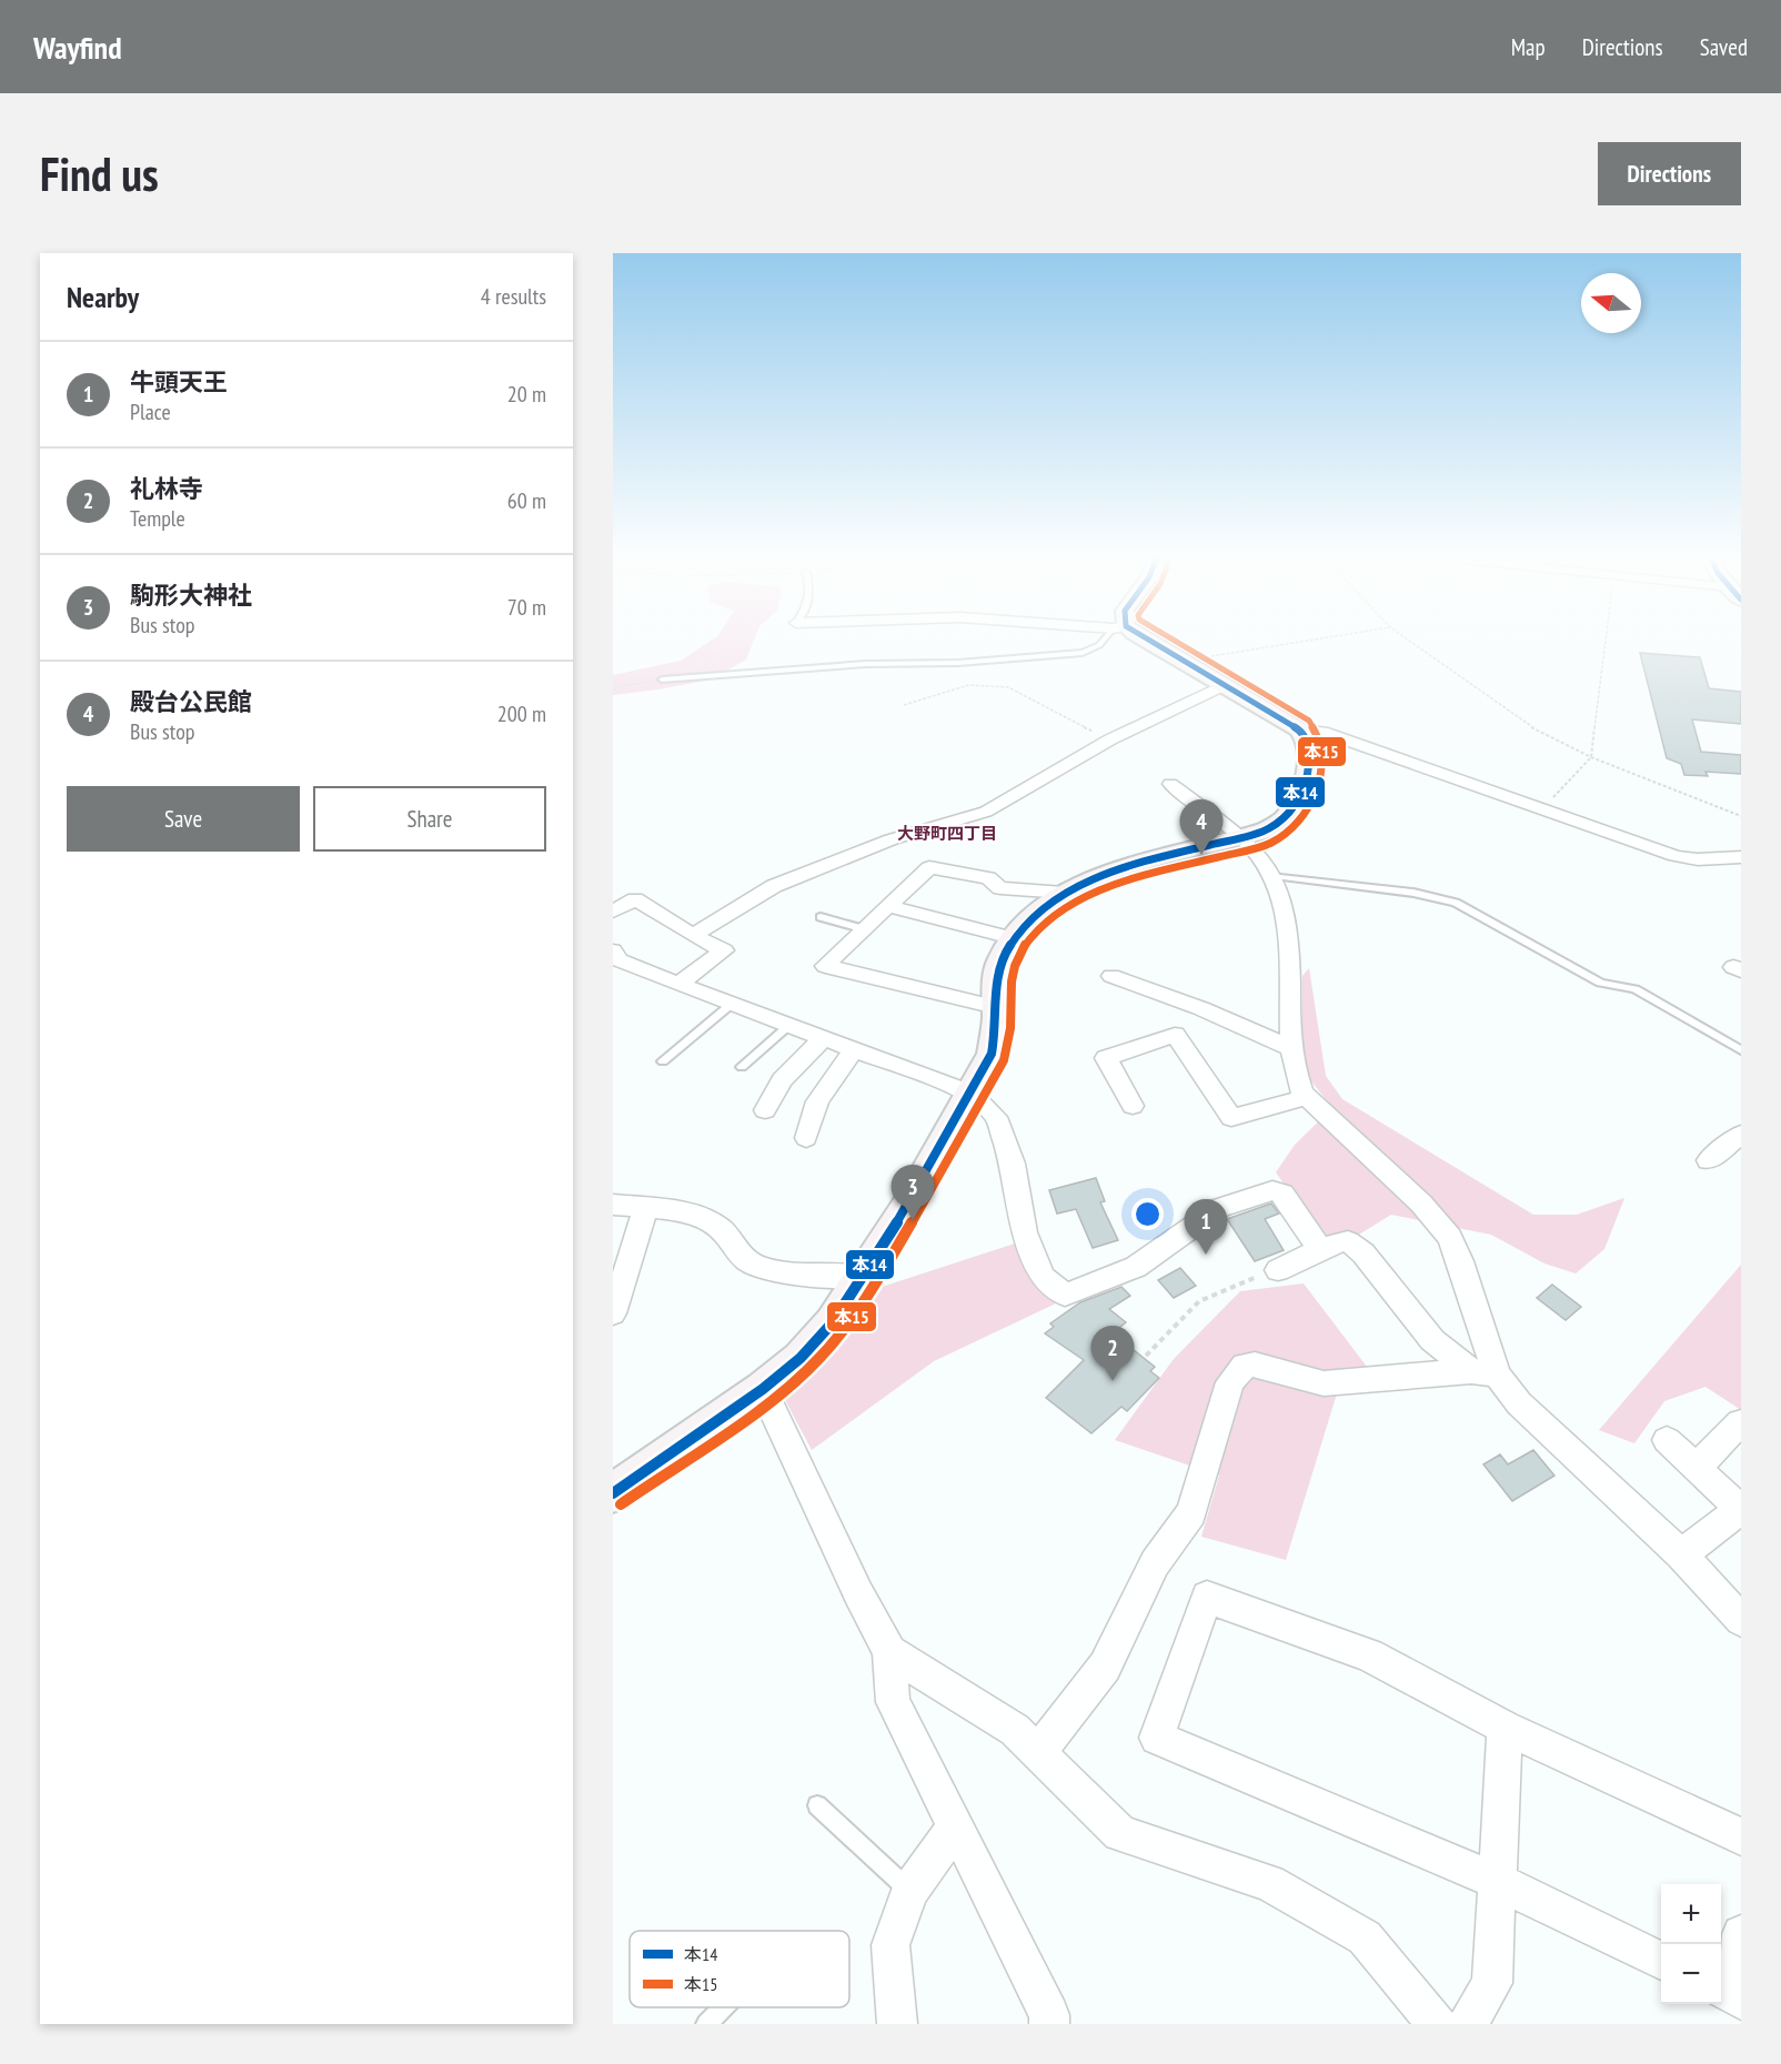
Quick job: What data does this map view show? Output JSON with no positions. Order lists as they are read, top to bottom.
{
  "districts": ["大野町四丁目"],
  "lines": ["transit line 本14", "transit line 本15"],
  "legend": ["本14", "本15"],
  "north": "left",
  "page": {
    "header": "Wayfind",
    "nav": ["Map", "Directions", "Saved"],
    "buttons": [
      "Directions",
      ["Save", "Share"]
    ],
    "title": "Find us",
    "heading": ["Nearby", "4 results"],
    "list": [
      {
        "mark": "1",
        "name": "牛頭天王",
        "note": "Place",
        "value": "20 m"
      },
      {
        "mark": "2",
        "name": "礼林寺",
        "note": "Temple",
        "value": "60 m"
      },
      {
        "mark": "3",
        "name": "駒形大神社",
        "note": "Bus stop",
        "value": "70 m"
      },
      {
        "mark": "4",
        "name": "殿台公民館",
        "note": "Bus stop",
        "value": "200 m"
      }
    ],
    "pins": [
      "4",
      "3",
      "1",
      "2"
    ],
    "map_buttons": ["+", "−"]
  }
}
